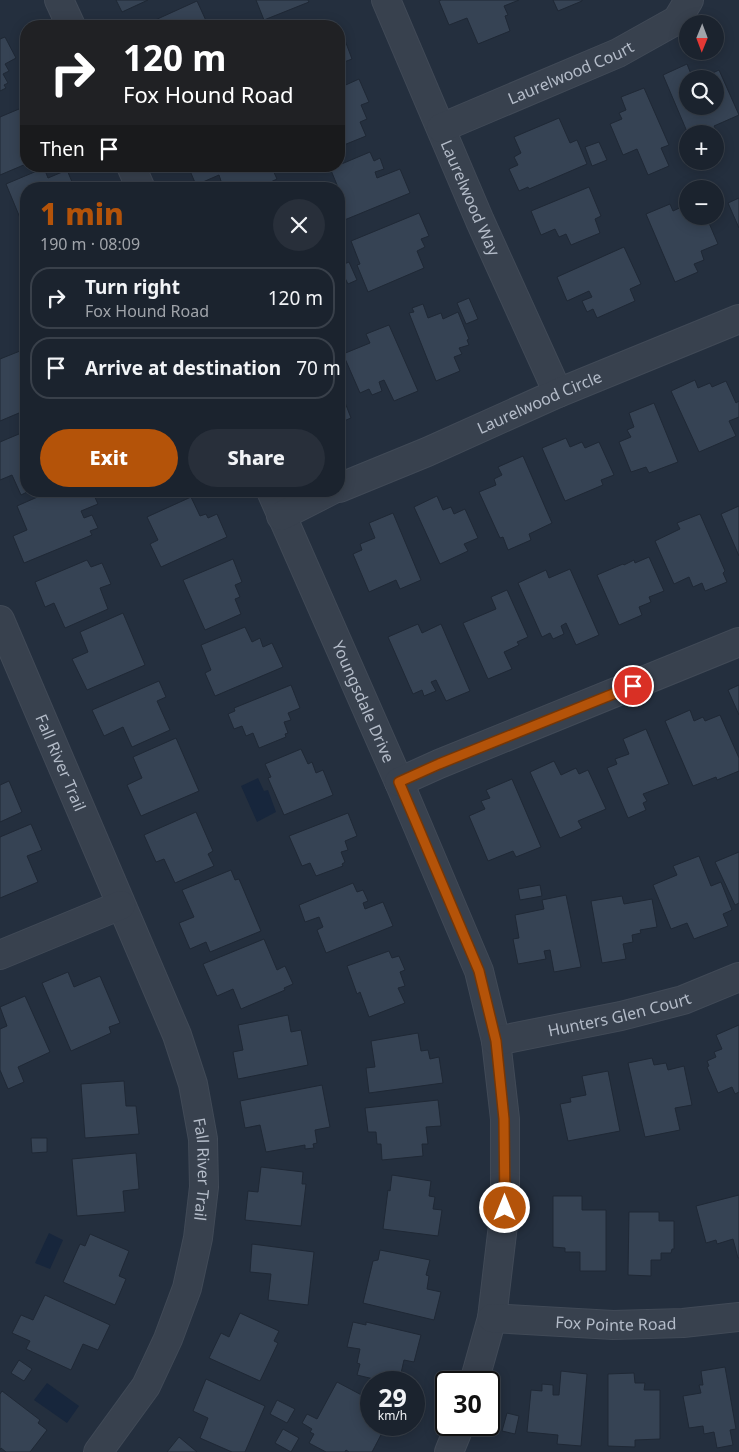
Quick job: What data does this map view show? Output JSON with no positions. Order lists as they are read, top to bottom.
{
  "streets": {
    "street": [
      "Laurelwood Court",
      "Laurelwood Way",
      "Laurelwood Circle",
      "Youngsdale Drive",
      "Fall River Trail",
      "Hunters Glen Court",
      "Fox Pointe Road"
    ]
  },
  "crossings": [
    ["Laurelwood Court", "Laurelwood Way"],
    ["Laurelwood Way", "Laurelwood Circle"],
    ["Youngsdale Drive", "Hunters Glen Court"],
    ["Youngsdale Drive", "Fox Pointe Road"]
  ],
  "north": "bottom",
  "page": {
    "map_buttons": ["+", "−"],
    "turn": ["120 m", "Fox Hound Road"],
    "then": "Then",
    "heading": ["1 min", "190 m · 08:09"],
    "list": [
      {
        "name": "Turn right",
        "note": "Fox Hound Road",
        "value": "120 m"
      },
      {
        "name": "Arrive at destination",
        "value": "70 m"
      }
    ],
    "buttons": ["Exit", "Share"],
    "speed": "29 km/h",
    "limit": "30"
  }
}
